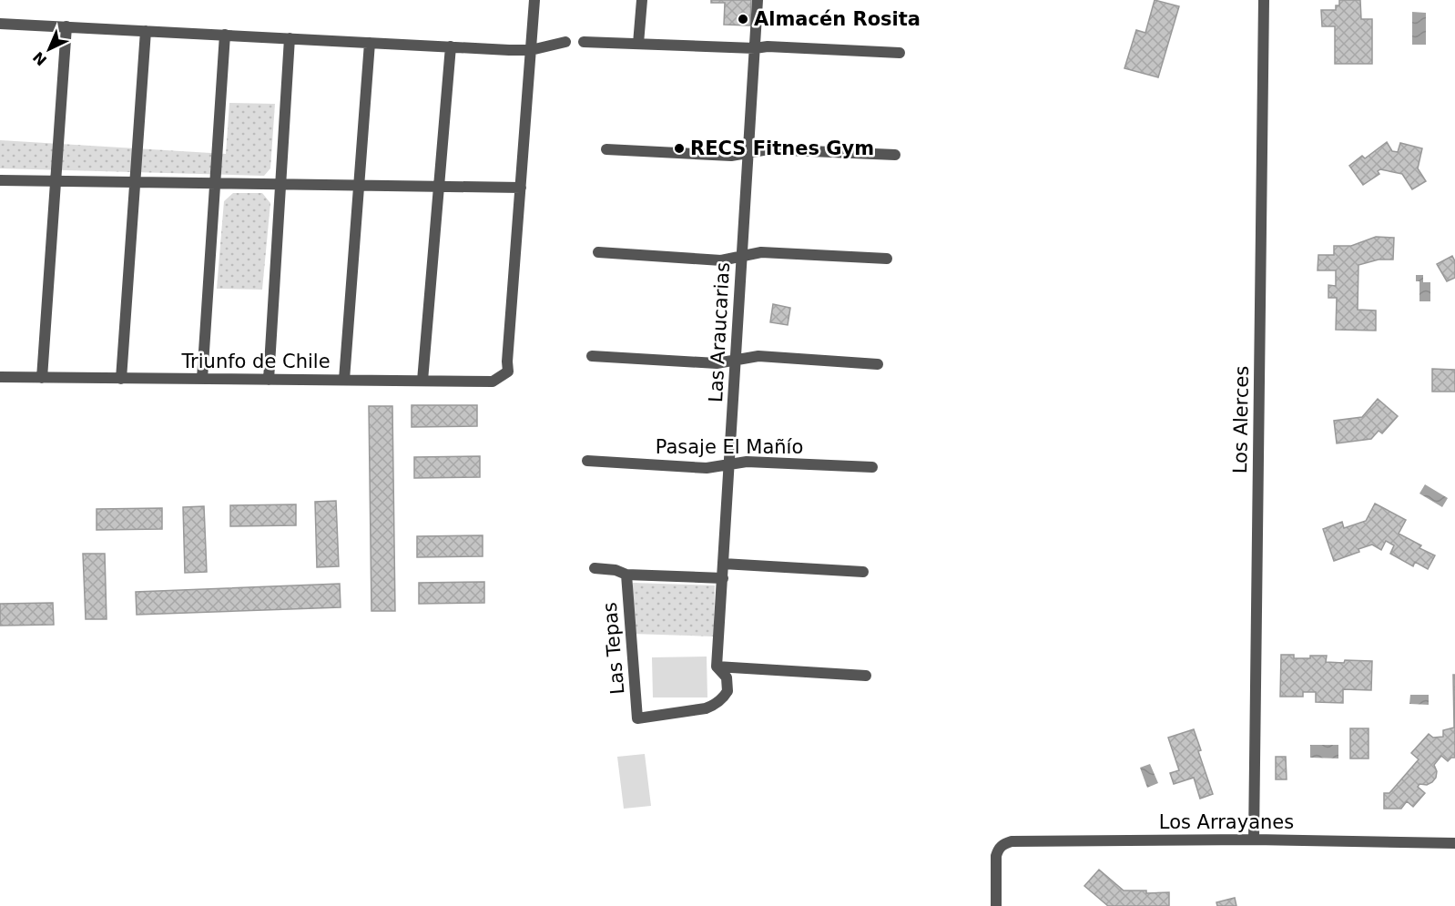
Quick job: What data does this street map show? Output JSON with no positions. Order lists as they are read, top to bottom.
{
  "streets": {
    "street": [
      "Las Araucarias",
      "Triunfo de Chile",
      "Los Alerces",
      "Pasaje El Mañío",
      "Las Tepas",
      "Los Arrayanes"
    ]
  },
  "crossings": [
    ["Las Araucarias", "Pasaje El Mañío"],
    ["Las Araucarias", "Las Tepas"],
    ["Los Alerces", "Los Arrayanes"]
  ],
  "places": ["Almacén Rosita", "RECS Fitnes Gym"],
  "north": "bottom left"
}
